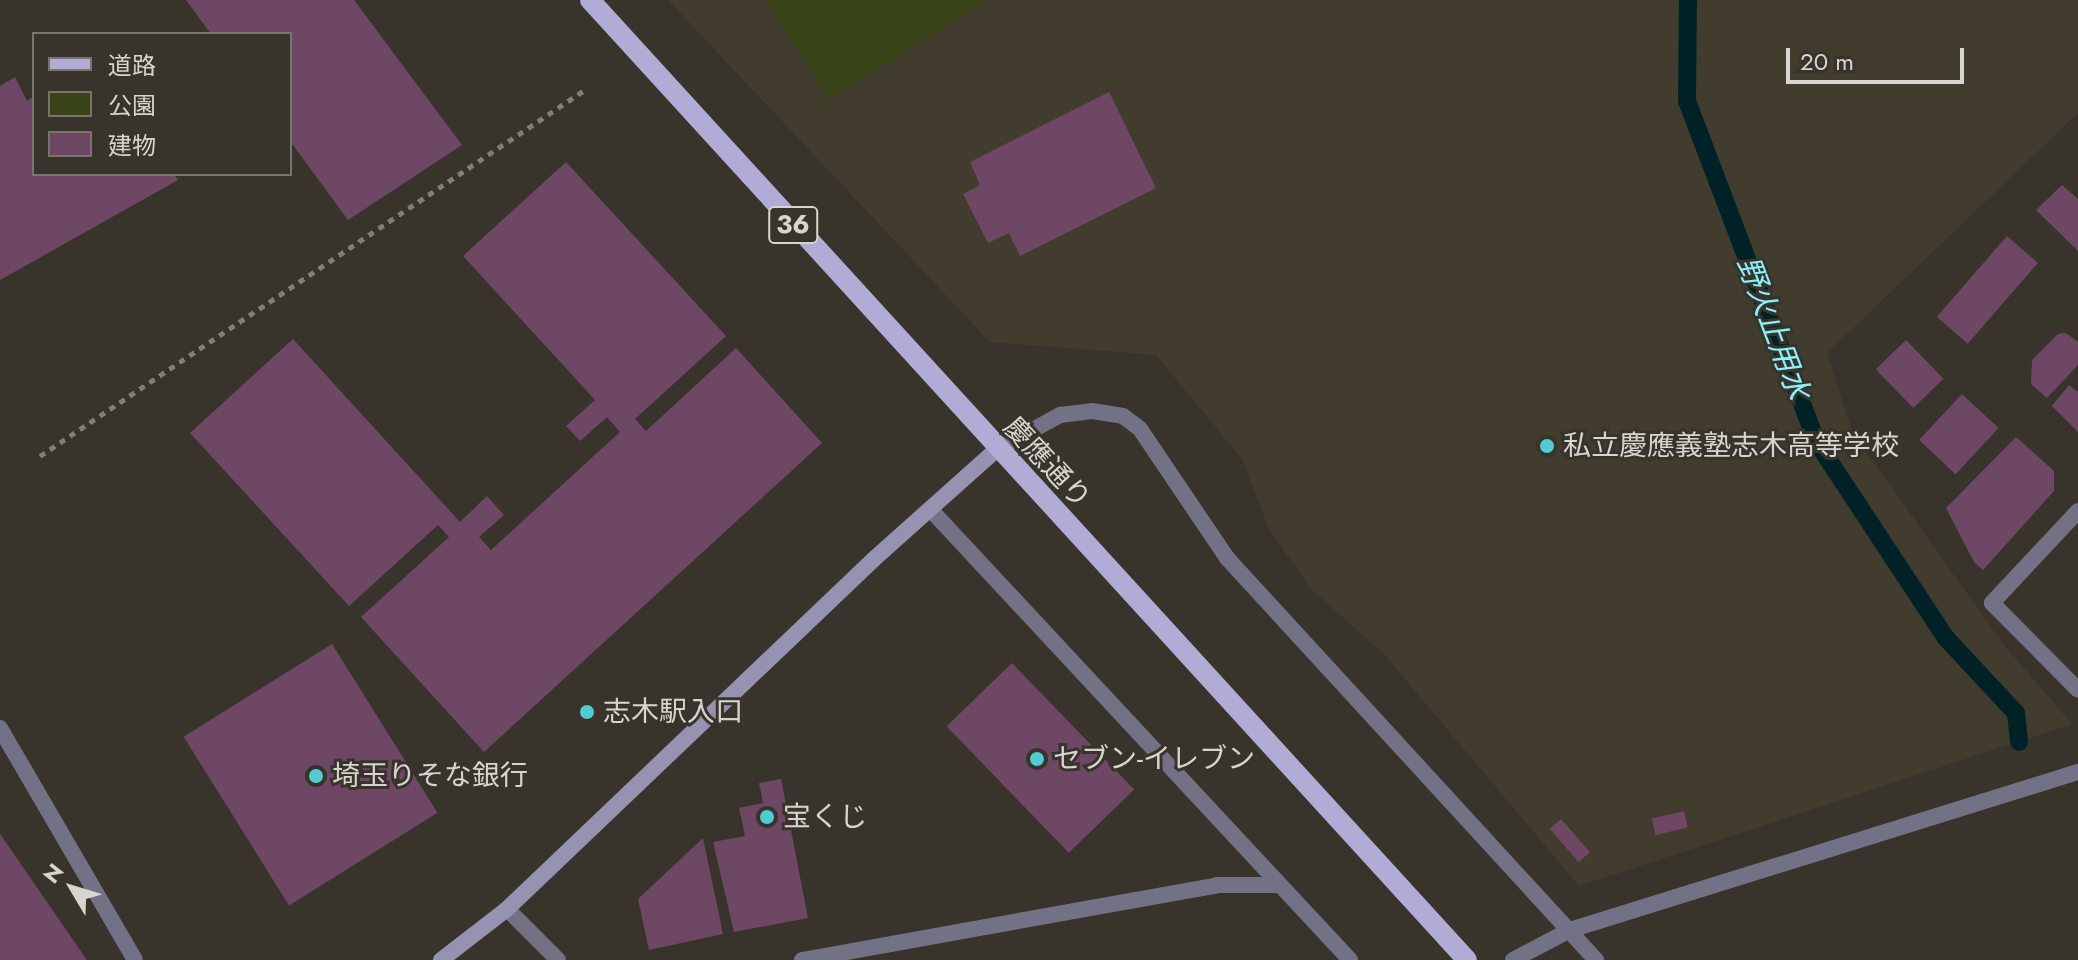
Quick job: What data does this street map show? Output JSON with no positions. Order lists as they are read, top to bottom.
{
  "streets": {
    "main road": ["36", "慶應通り"]
  },
  "water": ["野火止用水"],
  "places": [
    "私立慶應義塾志木高等学校",
    "志木駅入口",
    "セブン-イレブン",
    "埼玉りそな銀行",
    "宝くじ"
  ],
  "legend": ["道路", "公園", "建物"],
  "scale_bar": "20 m",
  "north": "top left"
}
